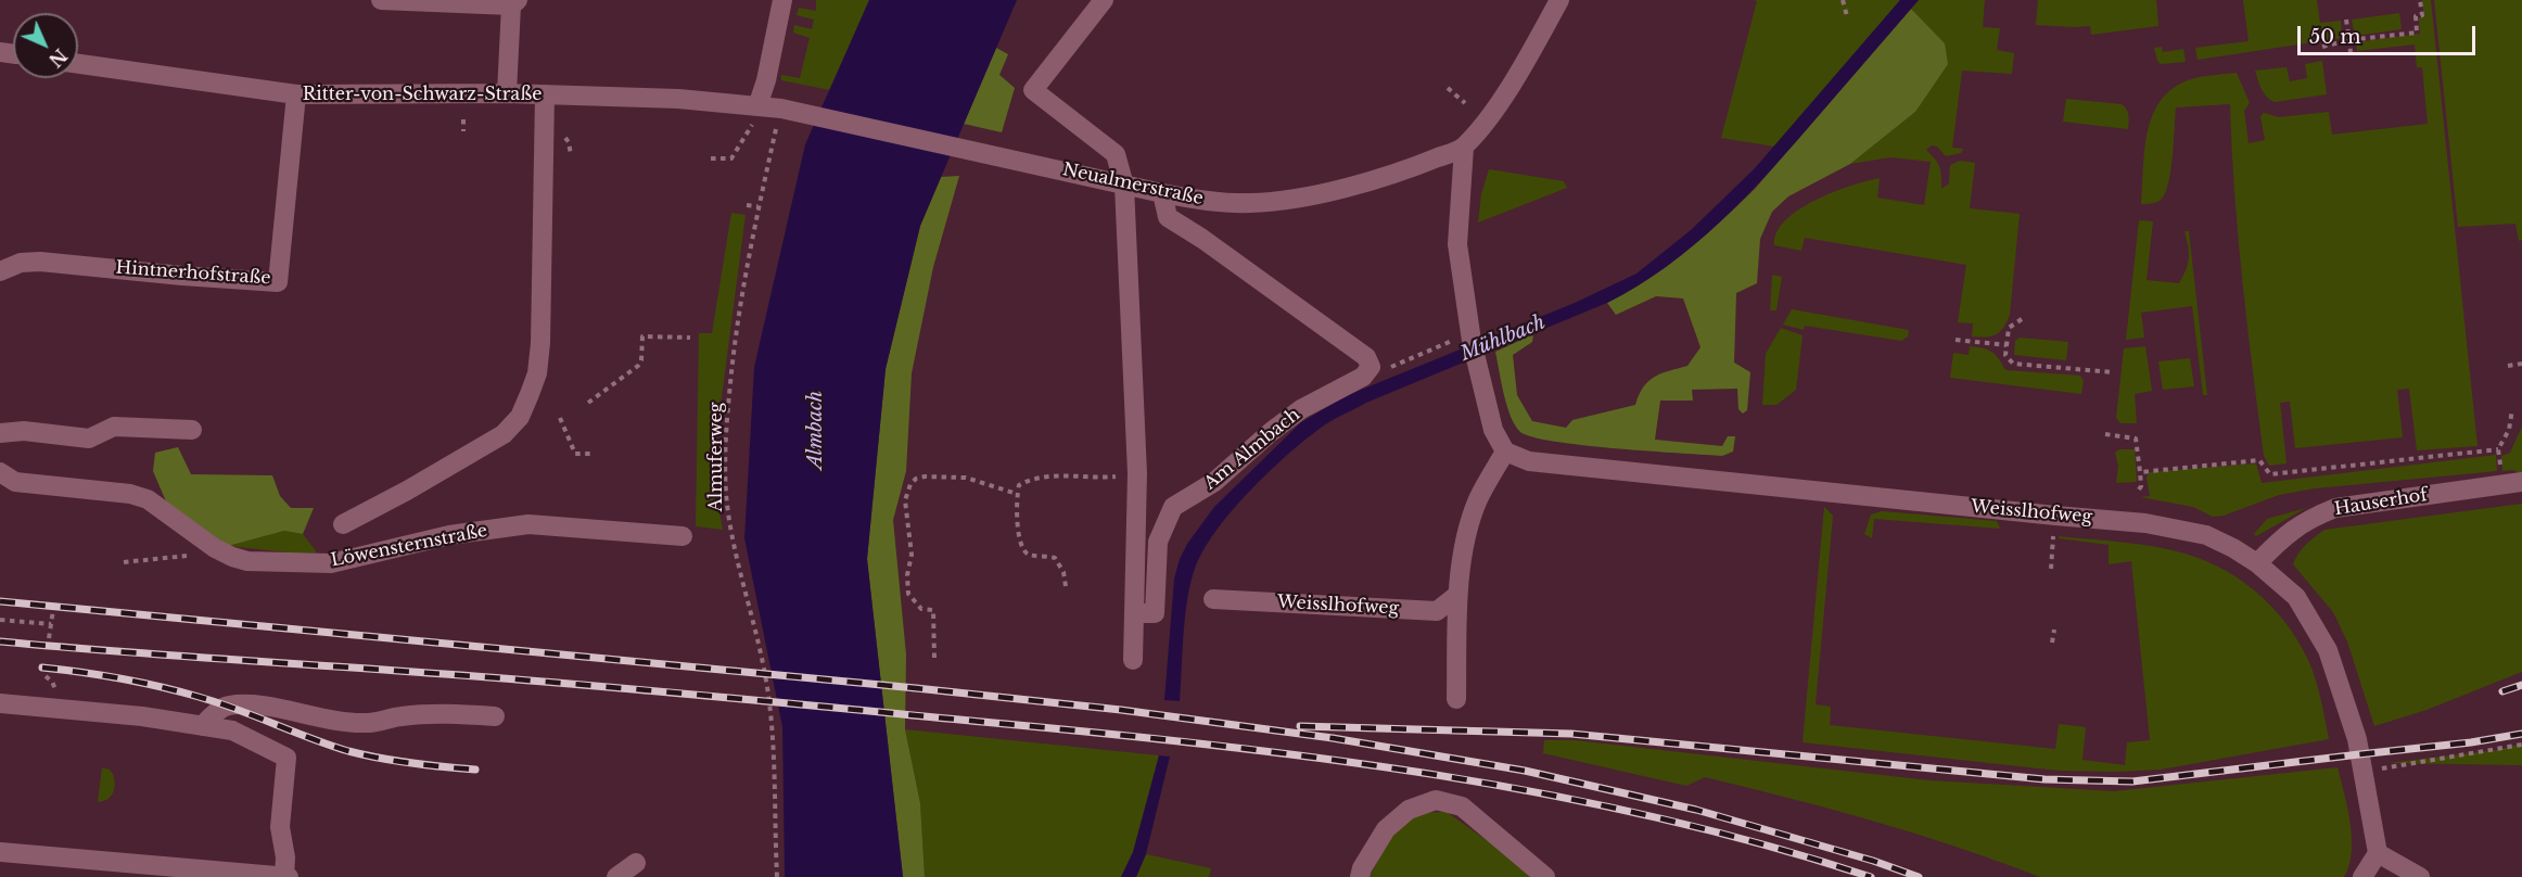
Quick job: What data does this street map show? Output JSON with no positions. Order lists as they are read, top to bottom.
{
  "streets": {
    "street": [
      "Ritter-von-Schwarz-Straße",
      "Neualmerstraße",
      "Hintnerhofstraße",
      "Am Almbach",
      "Hauserhof",
      "Weisslhofweg",
      "Löwensternstraße"
    ],
    "path": ["Almuferweg"]
  },
  "crossings": [
    ["Ritter-von-Schwarz-Straße", "Neualmerstraße"],
    ["Ritter-von-Schwarz-Straße", "Hintnerhofstraße"],
    ["Ritter-von-Schwarz-Straße", "Almuferweg"],
    ["Ritter-von-Schwarz-Straße", "Löwensternstraße"],
    ["Neualmerstraße", "Almuferweg"],
    ["Hauserhof", "Weisslhofweg"]
  ],
  "water": ["Mühlbach", "Almbach"],
  "scale_bar": "50 m",
  "north": "bottom right"
}
